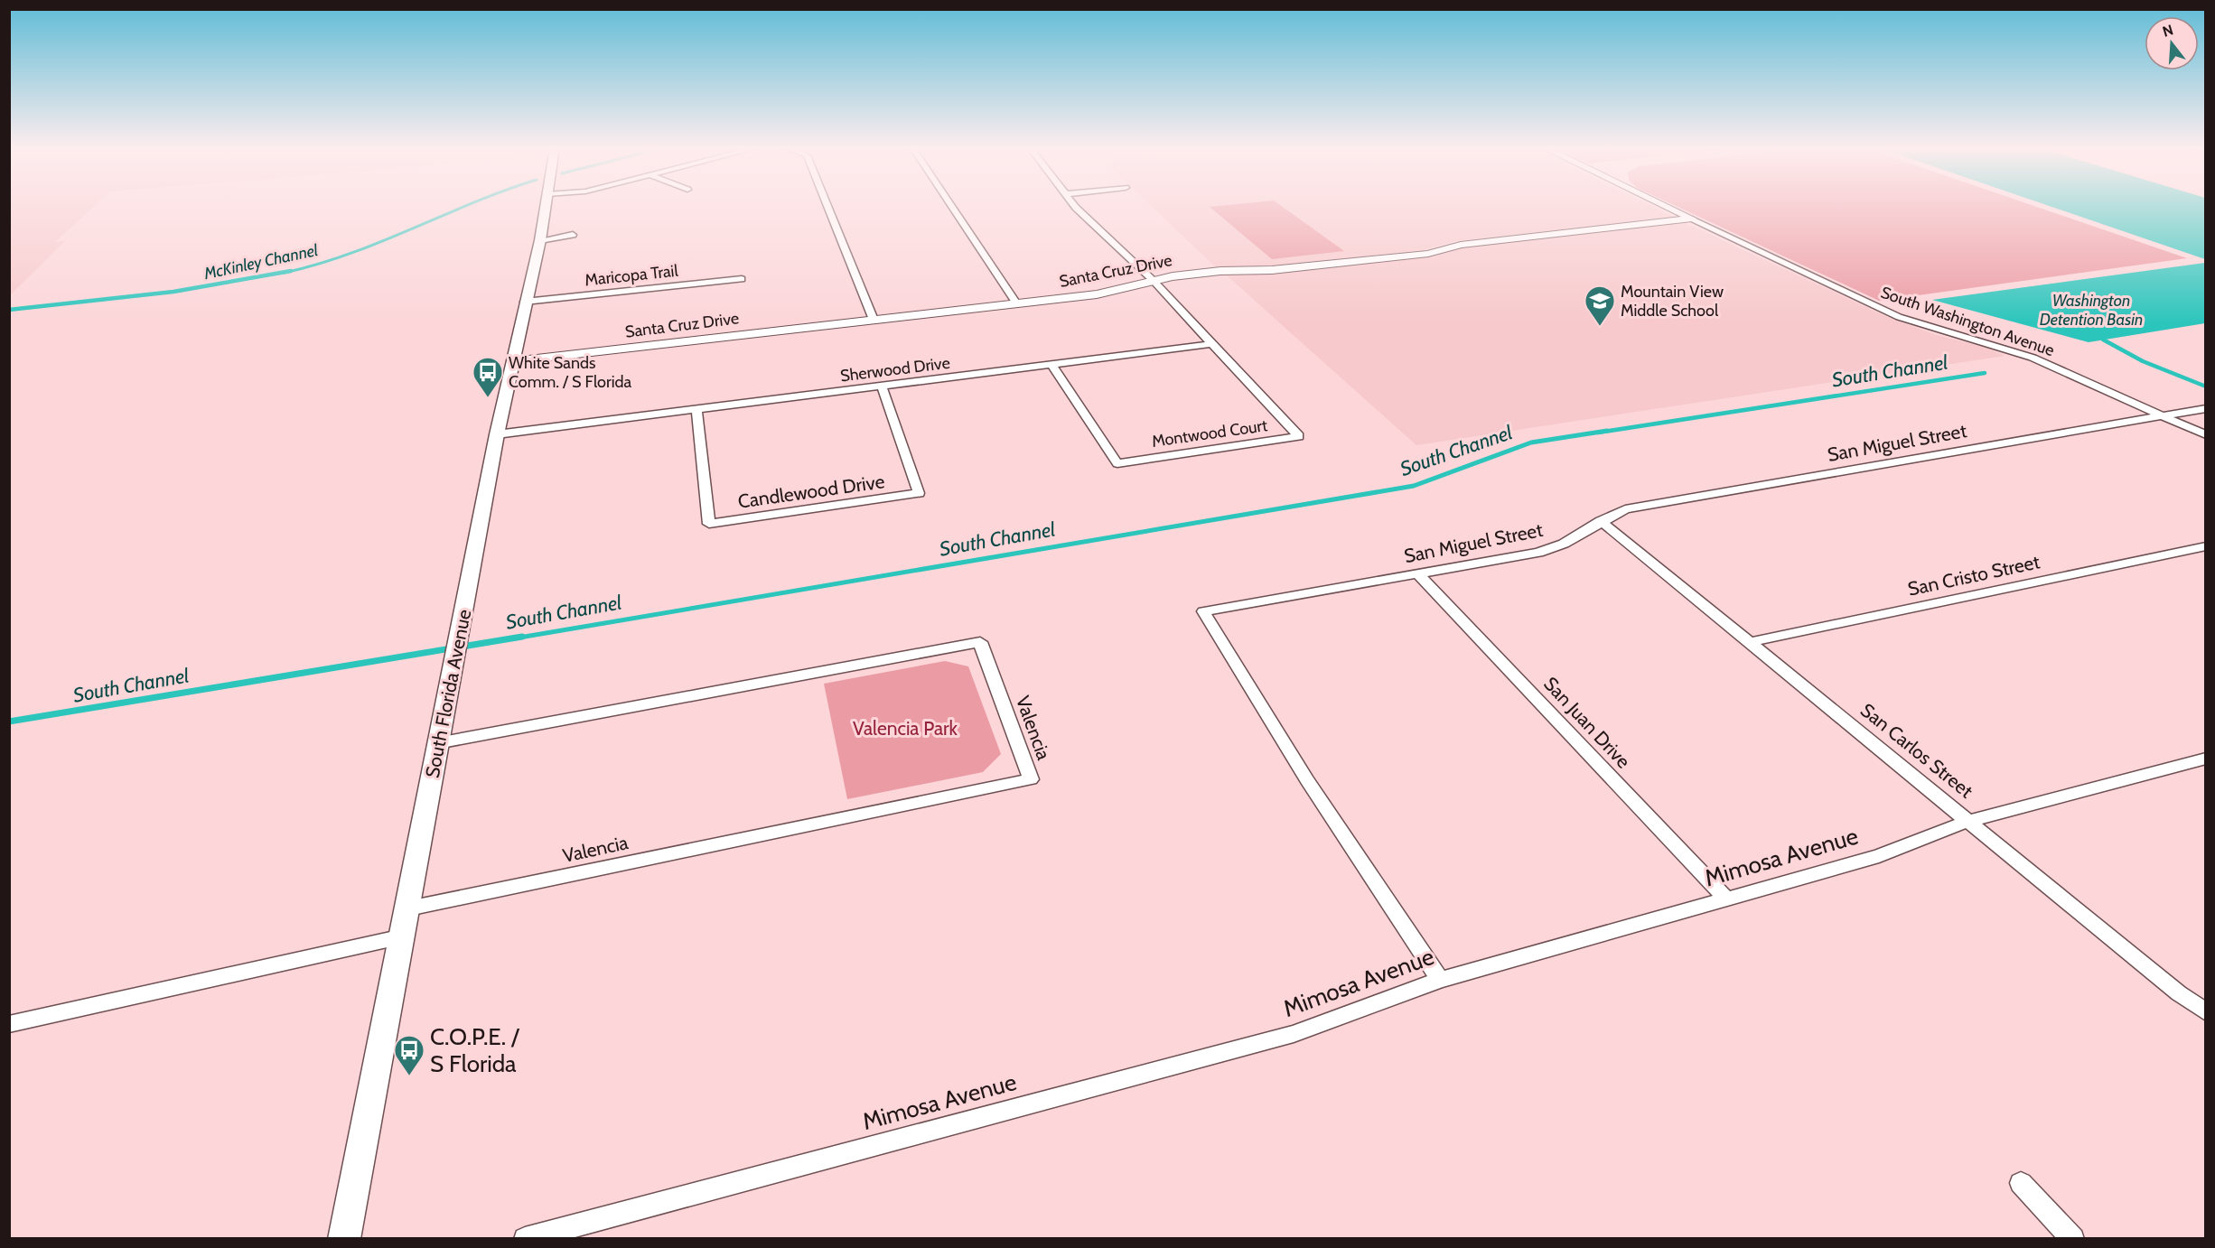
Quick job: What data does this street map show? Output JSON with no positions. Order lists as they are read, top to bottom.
{
  "streets": {
    "main road": ["South Florida Avenue"],
    "street": [
      "Santa Cruz Drive",
      "Maricopa Trail",
      "South Washington Avenue",
      "Sherwood Drive",
      "Montwood Court",
      "San Miguel Street",
      "Candlewood Drive",
      "San Cristo Street",
      "San Juan Drive",
      "Valencia",
      "San Carlos Street",
      "Mimosa Avenue"
    ]
  },
  "crossings": [
    ["Santa Cruz Drive", "South Washington Avenue"],
    ["Santa Cruz Drive", "South Florida Avenue"],
    ["Maricopa Trail", "South Florida Avenue"],
    ["South Washington Avenue", "San Miguel Street"],
    ["Sherwood Drive", "Montwood Court"],
    ["Sherwood Drive", "Candlewood Drive"],
    ["Sherwood Drive", "South Florida Avenue"],
    ["San Miguel Street", "San Juan Drive"],
    ["San Miguel Street", "San Carlos Street"],
    ["San Miguel Street", "Mimosa Avenue"],
    ["San Cristo Street", "San Carlos Street"],
    ["South Florida Avenue", "Valencia"],
    ["San Juan Drive", "Mimosa Avenue"],
    ["San Carlos Street", "Mimosa Avenue"]
  ],
  "water": ["McKinley Channel", "Washington Detention Basin", "South Channel"],
  "parks": ["Valencia Park"],
  "places": {
    "school or university": ["Mountain View Middle School"],
    "bus stop": ["White Sands Comm. / S Florida", "C.O.P.E. / S Florida"]
  },
  "north": "top"
}
